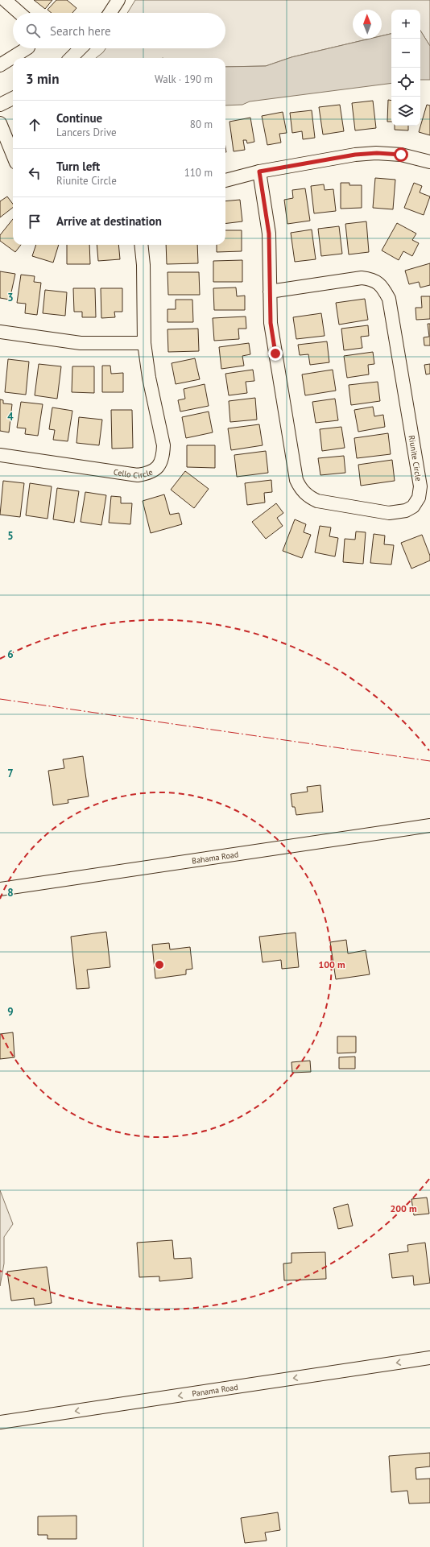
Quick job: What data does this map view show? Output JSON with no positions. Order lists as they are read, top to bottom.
{
  "streets": {
    "street": [
      "Riunite Circle",
      "Cello Circle",
      "Bahama Road",
      "Panama Road"
    ]
  },
  "one_way": ["Panama Road"],
  "north": "top",
  "page": {
    "map_buttons": ["+", "−"],
    "search": "Search here",
    "heading": ["3 min", "Walk · 190 m"],
    "list": [
      ["Continue", "Lancers Drive", "80 m"],
      ["Turn left", "Riunite Circle", "110 m"],
      "Arrive at destination"
    ]
  },
  "grid": {
    "rows": [
      "3",
      "4",
      "5",
      "6",
      "7",
      "8",
      "9"
    ]
  },
  "rings": ["100 m", "200 m"]
}
